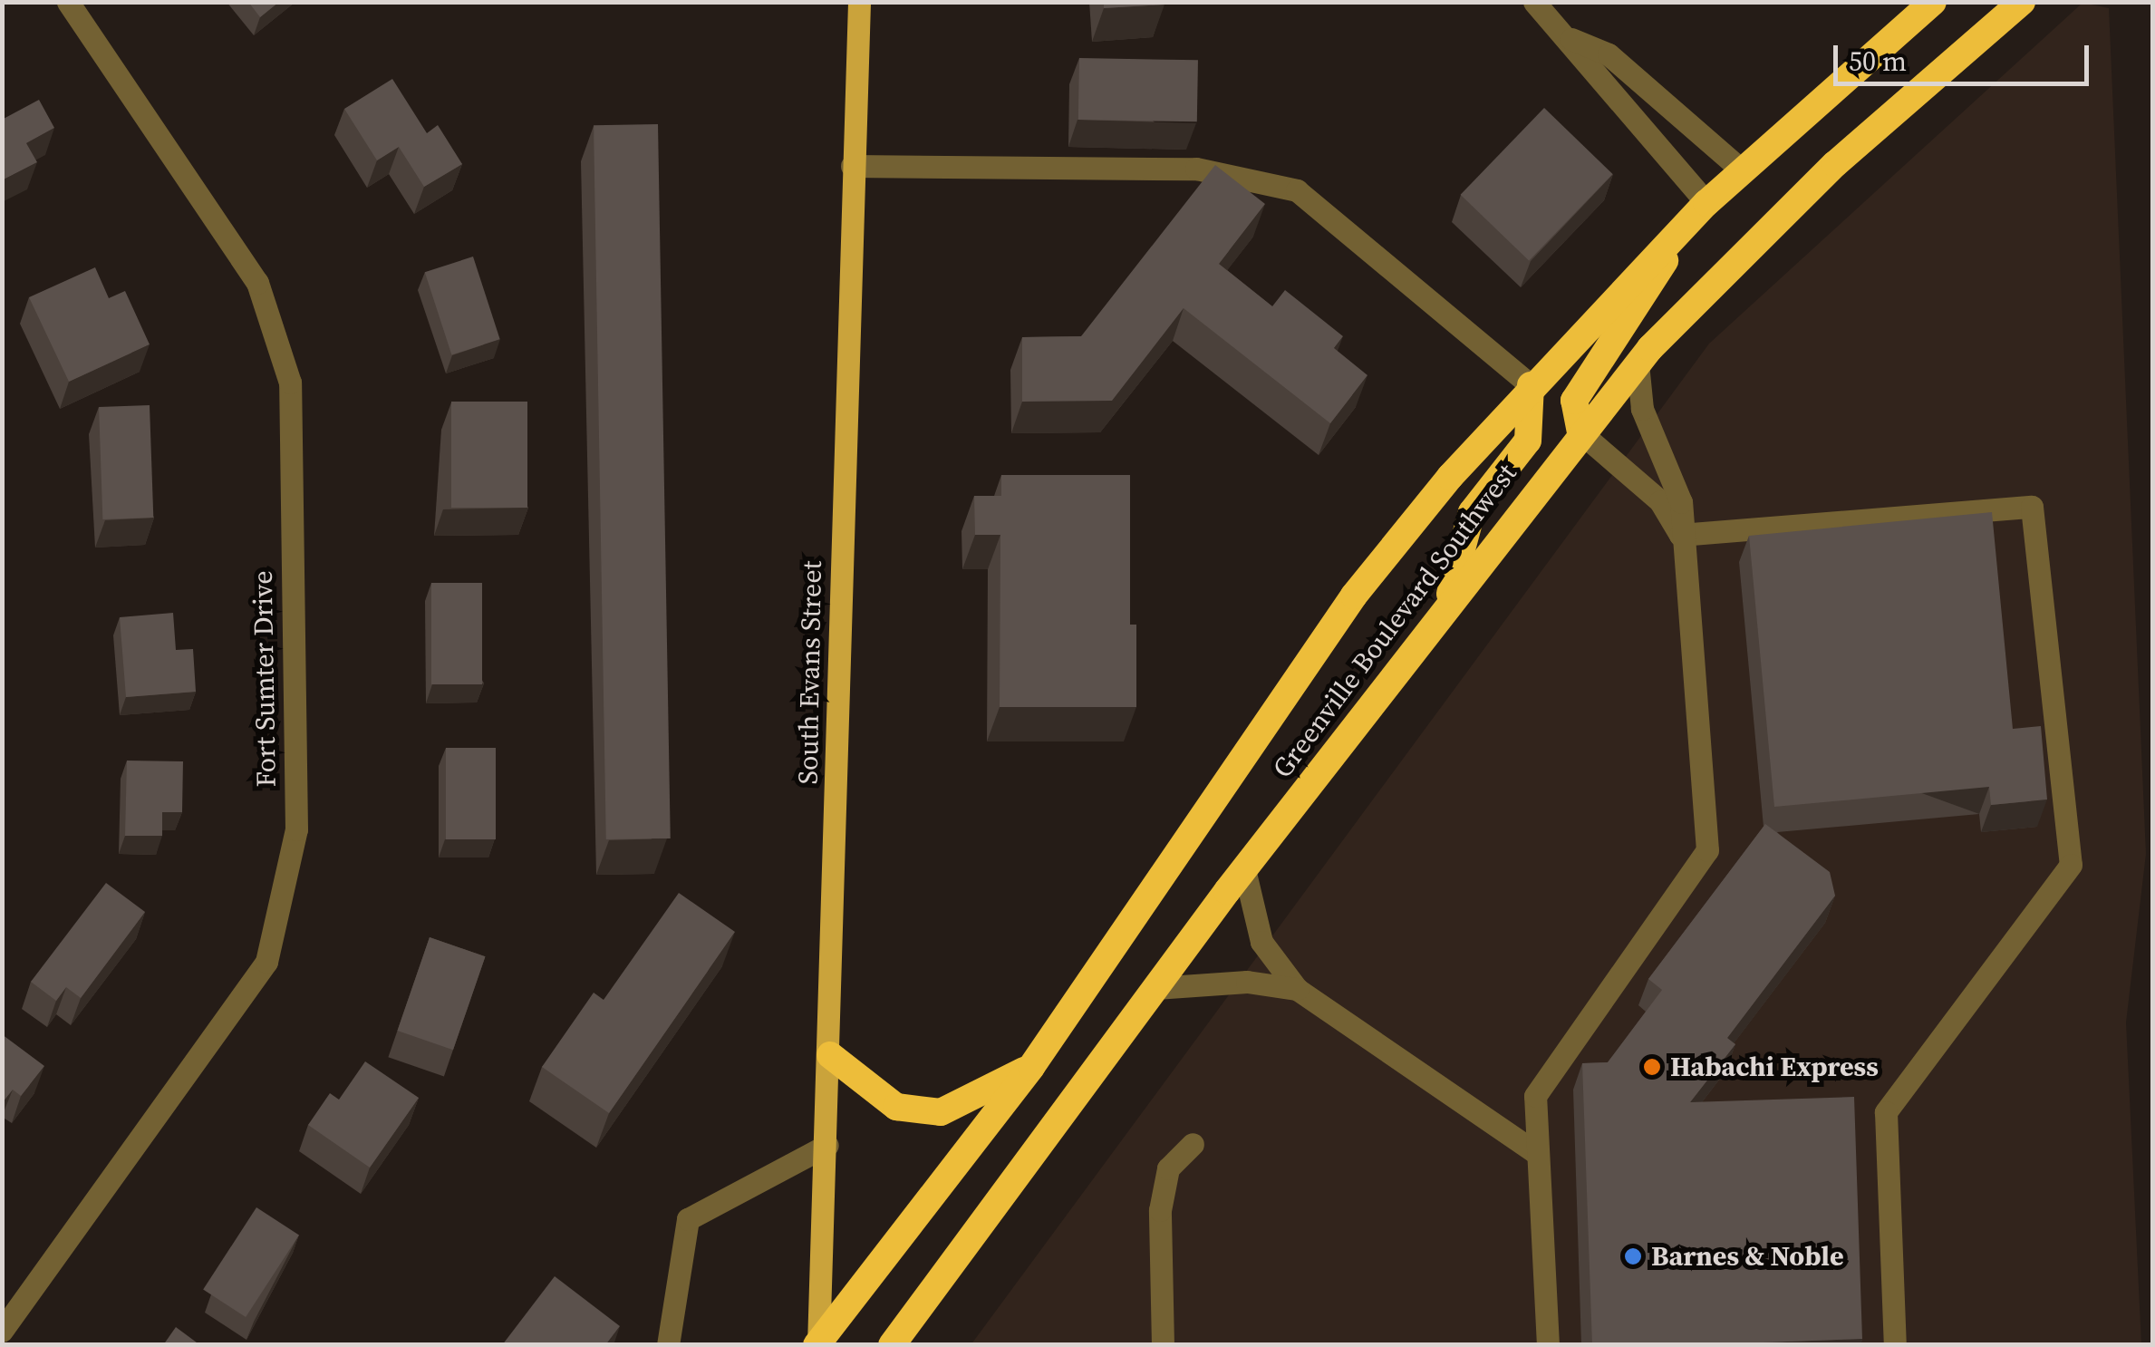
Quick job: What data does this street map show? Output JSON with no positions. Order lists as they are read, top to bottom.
{
  "streets": {
    "highway": ["Greenville Boulevard Southwest"],
    "main road": ["South Evans Street"],
    "street": ["Fort Sumter Drive"]
  },
  "crossings": [
    ["Greenville Boulevard Southwest", "South Evans Street"]
  ],
  "places": ["Habachi Express", "Barnes & Noble"],
  "scale_bar": "50 m"
}
